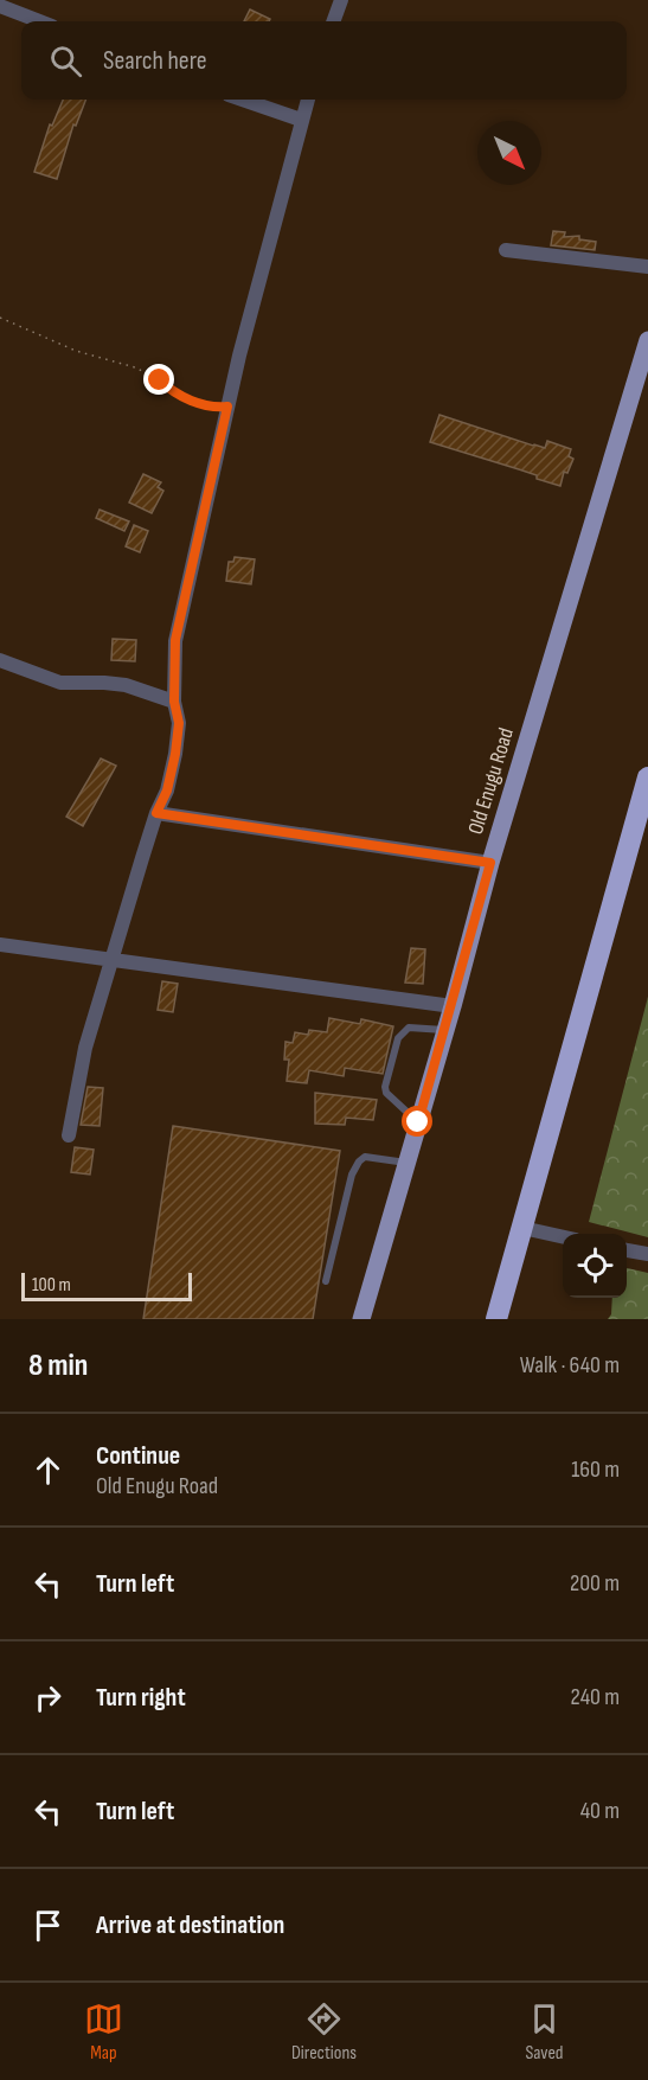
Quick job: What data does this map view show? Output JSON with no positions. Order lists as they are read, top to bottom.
{
  "streets": {
    "main road": ["Old Enugu Road"]
  },
  "scale_bar": "100 m",
  "north": "bottom right",
  "page": {
    "search": "Search here",
    "scale": "100 m",
    "heading": ["8 min", "Walk · 640 m"],
    "list": [
      ["Continue", "Old Enugu Road", "160 m"],
      ["Turn left", "200 m"],
      ["Turn right", "240 m"],
      ["Turn left", "40 m"],
      "Arrive at destination"
    ],
    "nav": ["Map", "Directions", "Saved"]
  }
}
